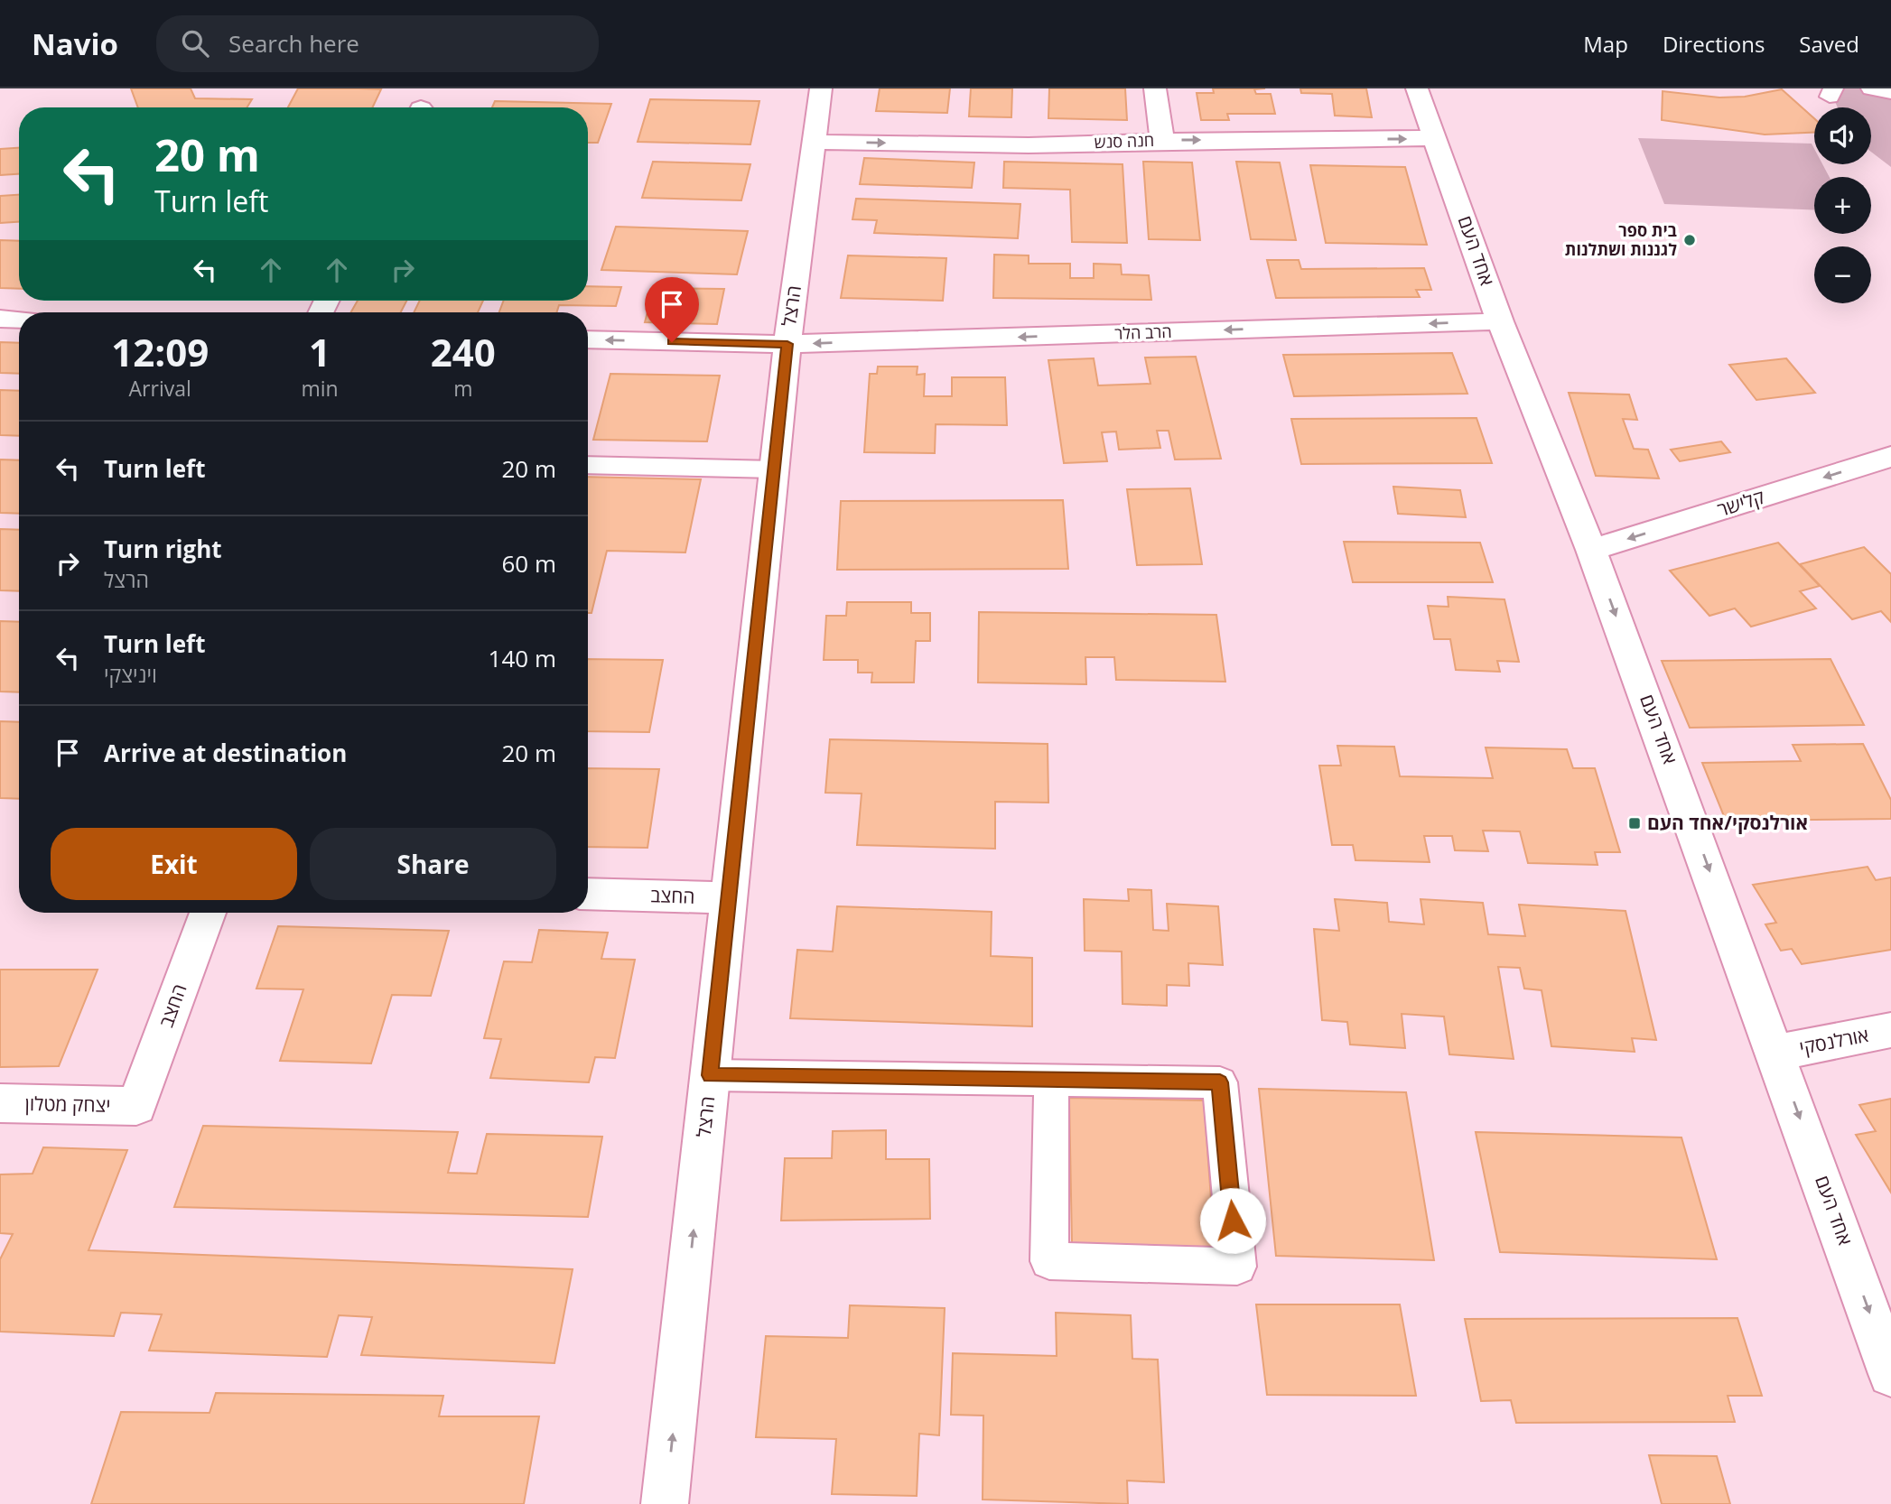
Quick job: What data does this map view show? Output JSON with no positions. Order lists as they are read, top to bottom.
{
  "streets": {
    "street": [
      "חנה סנש",
      "אחד העם",
      "הרצל",
      "הרב הלר",
      "קלישר",
      "החצב",
      "אורלנסקי",
      "יצחק מטלון"
    ]
  },
  "crossings": [
    ["חנה סנש", "אחד העם"],
    ["חנה סנש", "הרצל"],
    ["אחד העם", "הרב הלר"],
    ["אחד העם", "קלישר"],
    ["אחד העם", "אורלנסקי"],
    ["הרצל", "הרב הלר"],
    ["הרצל", "החצב"],
    ["החצב", "יצחק מטלון"]
  ],
  "one_way": [
    "חנה סנש",
    "אחד העם",
    "הרב הלר",
    "קלישר"
  ],
  "places": {
    "other": ["בית ספר לגננות ושתלנות"],
    "transit": ["אורלנסקי/אחד העם"]
  },
  "page": {
    "header": "Navio",
    "search": "Search here",
    "nav": ["Map", "Directions", "Saved"],
    "map_buttons": ["+", "−"],
    "turn": ["20 m", "Turn left"],
    "eta": [
      "12:09",
      "Arrival",
      "1",
      "min",
      "240",
      "m"
    ],
    "list": [
      {
        "name": "Turn left",
        "value": "20 m"
      },
      {
        "name": "Turn right",
        "note": "הרצל",
        "value": "60 m"
      },
      {
        "name": "Turn left",
        "note": "ויניצקי",
        "value": "140 m"
      },
      {
        "name": "Arrive at destination",
        "value": "20 m"
      }
    ],
    "buttons": ["Exit", "Share"]
  }
}
